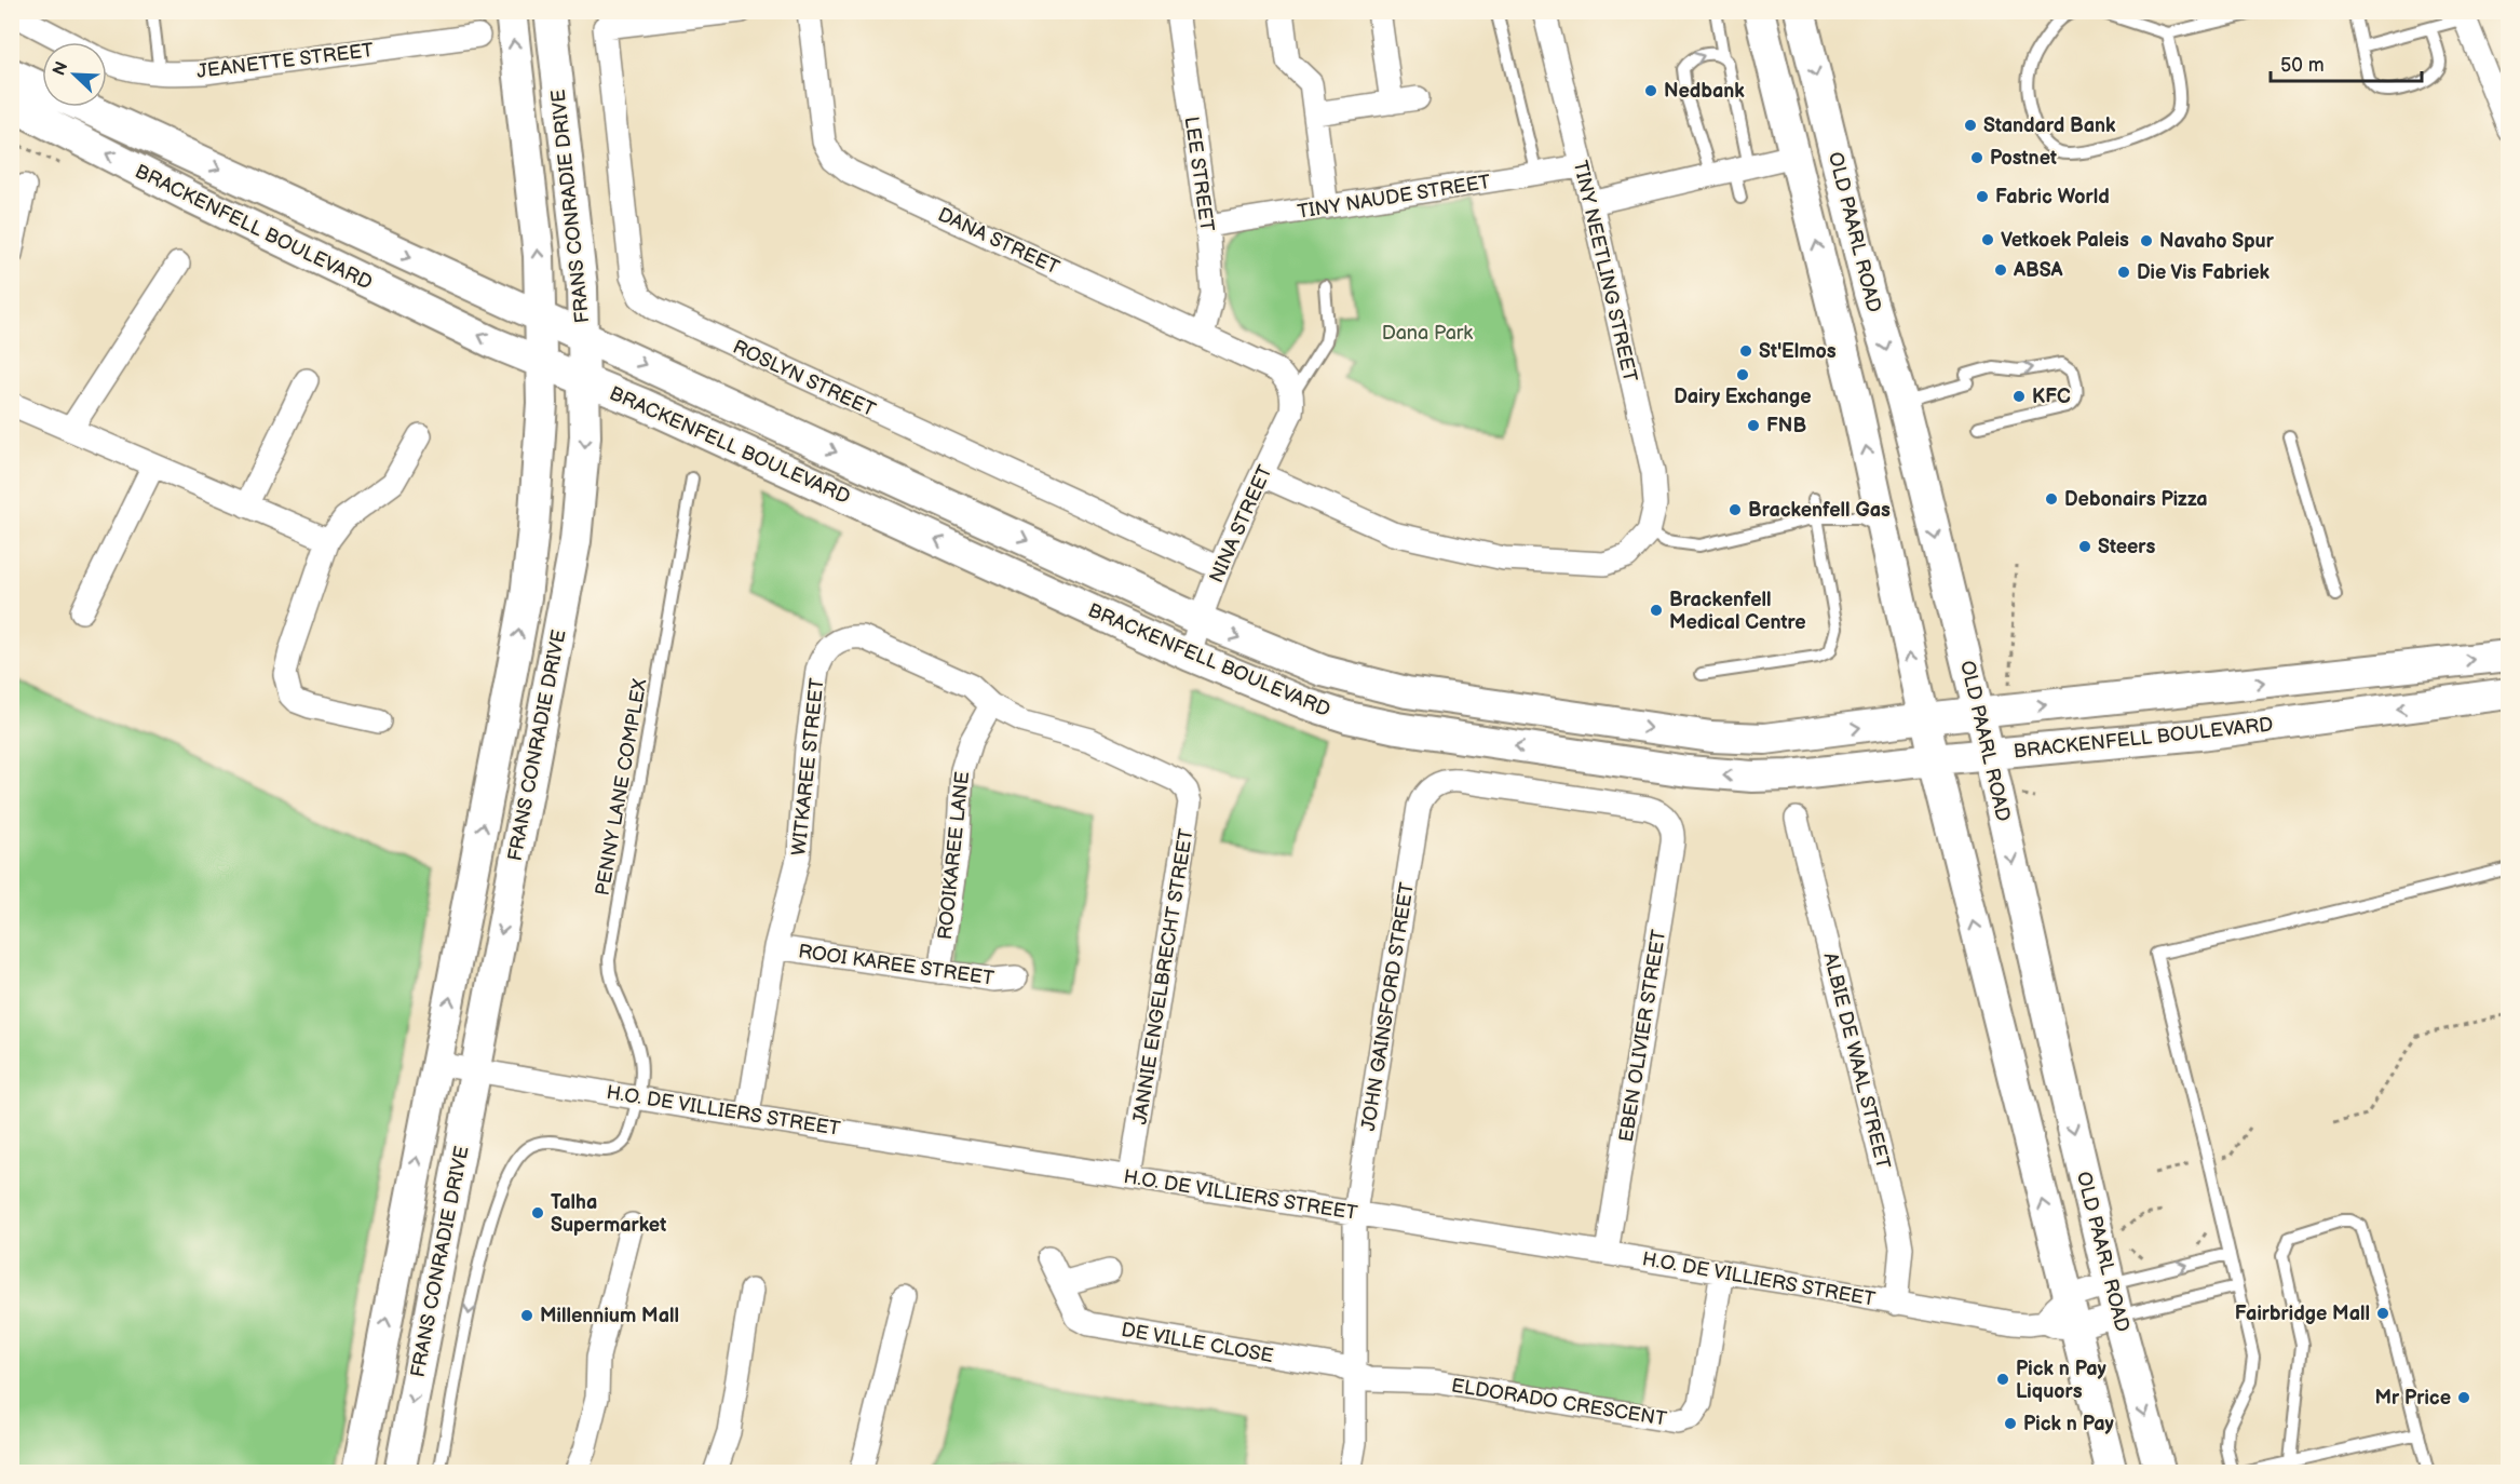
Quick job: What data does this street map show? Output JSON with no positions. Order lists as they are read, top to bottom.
{
  "streets": {
    "street": [
      "JEANETTE STREET",
      "LEE STREET",
      "TINY NAUDE STREET",
      "FRANS CONRADIE DRIVE",
      "BRACKENFELL BOULEVARD",
      "OLD PAARL ROAD",
      "DANA STREET",
      "TINY NEETLING STREET",
      "ROSLYN STREET",
      "NINA STREET",
      "WITKAREE STREET",
      "ROOIKAREE LANE",
      "ROOI KAREE STREET",
      "JANNIE ENGELBRECHT STREET",
      "JOHN GAINSFORD STREET",
      "EBEN OLIVIER STREET",
      "ALBIE DE WAAL STREET",
      "H.O. DE VILLIERS STREET",
      "DE VILLE CLOSE",
      "ELDORADO CRESCENT"
    ],
    "lane": ["PENNY LANE COMPLEX"]
  },
  "crossings": [
    ["LEE STREET", "TINY NAUDE STREET"],
    ["LEE STREET", "DANA STREET"],
    ["TINY NAUDE STREET", "TINY NEETLING STREET"],
    ["FRANS CONRADIE DRIVE", "BRACKENFELL BOULEVARD"],
    ["FRANS CONRADIE DRIVE", "H.O. DE VILLIERS STREET"],
    ["BRACKENFELL BOULEVARD", "OLD PAARL ROAD"],
    ["BRACKENFELL BOULEVARD", "NINA STREET"],
    ["OLD PAARL ROAD", "H.O. DE VILLIERS STREET"],
    ["DANA STREET", "NINA STREET"],
    ["ROSLYN STREET", "NINA STREET"],
    ["WITKAREE STREET", "ROOIKAREE LANE"],
    ["WITKAREE STREET", "ROOI KAREE STREET"],
    ["WITKAREE STREET", "JANNIE ENGELBRECHT STREET"],
    ["WITKAREE STREET", "H.O. DE VILLIERS STREET"],
    ["PENNY LANE COMPLEX", "H.O. DE VILLIERS STREET"],
    ["ROOIKAREE LANE", "ROOI KAREE STREET"],
    ["JANNIE ENGELBRECHT STREET", "H.O. DE VILLIERS STREET"],
    ["JOHN GAINSFORD STREET", "EBEN OLIVIER STREET"],
    ["JOHN GAINSFORD STREET", "H.O. DE VILLIERS STREET"],
    ["JOHN GAINSFORD STREET", "DE VILLE CLOSE"],
    ["JOHN GAINSFORD STREET", "ELDORADO CRESCENT"],
    ["EBEN OLIVIER STREET", "H.O. DE VILLIERS STREET"],
    ["ALBIE DE WAAL STREET", "H.O. DE VILLIERS STREET"],
    ["H.O. DE VILLIERS STREET", "ELDORADO CRESCENT"],
    ["DE VILLE CLOSE", "ELDORADO CRESCENT"]
  ],
  "one_way": ["PENNY LANE COMPLEX"],
  "parks": ["Dana Park"],
  "places": [
    "Nedbank",
    "Standard Bank",
    "Postnet",
    "Fabric World",
    "Vetkoek Paleis",
    "Navaho Spur",
    "ABSA",
    "Die Vis Fabriek",
    "St'Elmos",
    "Dairy Exchange",
    "KFC",
    "FNB",
    "Debonairs Pizza",
    "Brackenfell Gas",
    "Steers",
    "Brackenfell Medical Centre",
    "Talha Supermarket",
    "Fairbridge Mall",
    "Millennium Mall",
    "Pick n Pay Liquors",
    "Mr Price",
    "Pick n Pay"
  ],
  "scale_bar": "50 m",
  "north": "top left"
}
